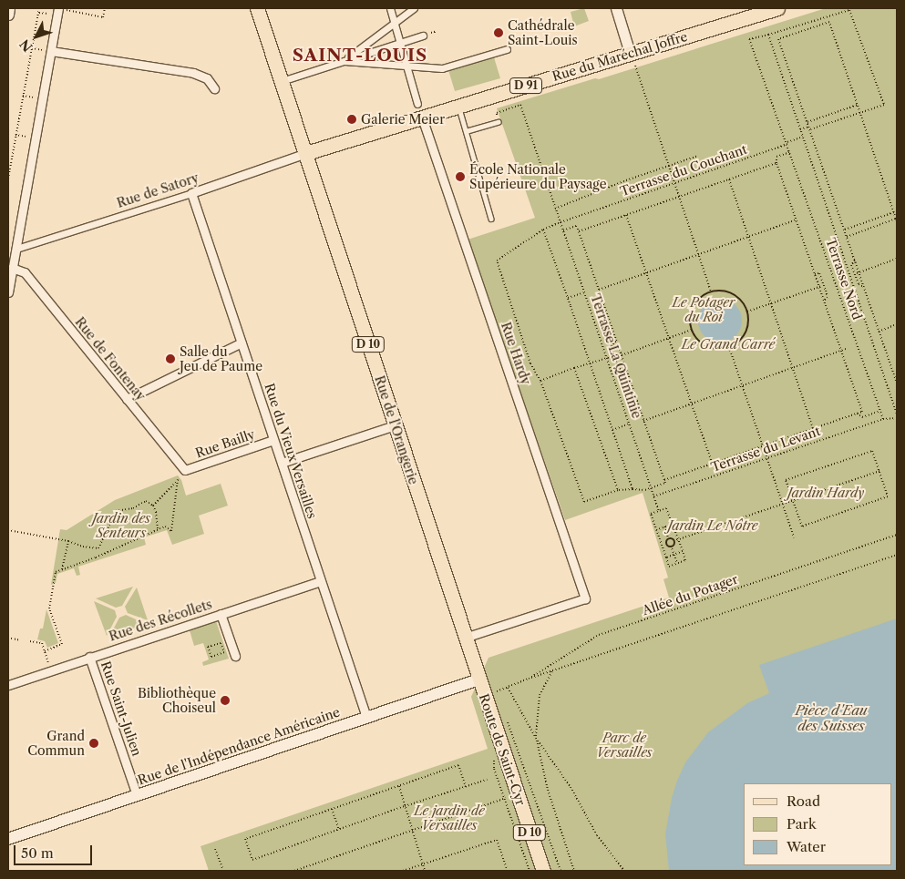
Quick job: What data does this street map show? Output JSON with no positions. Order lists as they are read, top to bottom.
{
  "streets": {
    "main road": [
      "Rue du Maréchal Joffre",
      "D 91",
      "D 10",
      "Rue de l'Orangerie",
      "Rue de l'Indépendance Américaine",
      "Route de Saint-Cyr"
    ],
    "street": [
      "Rue de Satory",
      "Rue Hardy",
      "Rue de Fontenay",
      "Rue Bailly",
      "Rue du Vieux Versailles",
      "Rue des Récollets",
      "Rue Saint-Julien"
    ],
    "path": [
      "Terrasse du Couchant",
      "Terrasse Nord",
      "Terrasse La Quintinie",
      "Terrasse du Levant",
      "Allée du Potager"
    ]
  },
  "crossings": [
    ["Rue du Maréchal Joffre", "Rue de Satory"],
    ["Rue du Maréchal Joffre", "D 10"],
    ["Rue du Maréchal Joffre", "Rue Hardy"],
    ["Rue du Maréchal Joffre", "Rue de l'Orangerie"],
    ["Terrasse du Couchant", "Terrasse Nord"],
    ["Terrasse du Couchant", "Terrasse La Quintinie"],
    ["Rue de Satory", "D 10"],
    ["Rue de Satory", "Rue de l'Orangerie"],
    ["Rue de Satory", "Rue du Vieux Versailles"],
    ["Terrasse Nord", "Terrasse du Levant"],
    ["D 10", "Rue de l'Orangerie"],
    ["Rue Hardy", "Rue de l'Orangerie"],
    ["Terrasse La Quintinie", "Terrasse du Levant"],
    ["Rue de Fontenay", "Rue Bailly"],
    ["Rue de l'Orangerie", "Rue de l'Indépendance Américaine"],
    ["Rue de l'Orangerie", "Route de Saint-Cyr"],
    ["Rue Bailly", "Rue du Vieux Versailles"],
    ["Rue du Vieux Versailles", "Rue des Récollets"],
    ["Rue du Vieux Versailles", "Rue de l'Indépendance Américaine"],
    ["Rue des Récollets", "Rue Saint-Julien"],
    ["Rue Saint-Julien", "Rue de l'Indépendance Américaine"],
    ["Rue de l'Indépendance Américaine", "Route de Saint-Cyr"]
  ],
  "districts": ["SAINT-LOUIS"],
  "water": ["Pièce d'Eau des Suisses"],
  "parks": [
    "Le Potager du Roi",
    "Le Grand Carré",
    "Jardin Hardy",
    "Jardin des Senteurs",
    "Jardin Le Nôtre",
    "Parc de Versailles",
    "Le jardin de Versailles"
  ],
  "places": [
    "Cathédrale Saint-Louis",
    "Galerie Meier",
    "École Nationale Supérieure du Paysage",
    "Salle du Jeu de Paume",
    "Bibliothèque Choiseul",
    "Grand Commun"
  ],
  "legend": ["Road", "Park", "Water"],
  "scale_bar": "50 m",
  "north": "bottom left"
}
